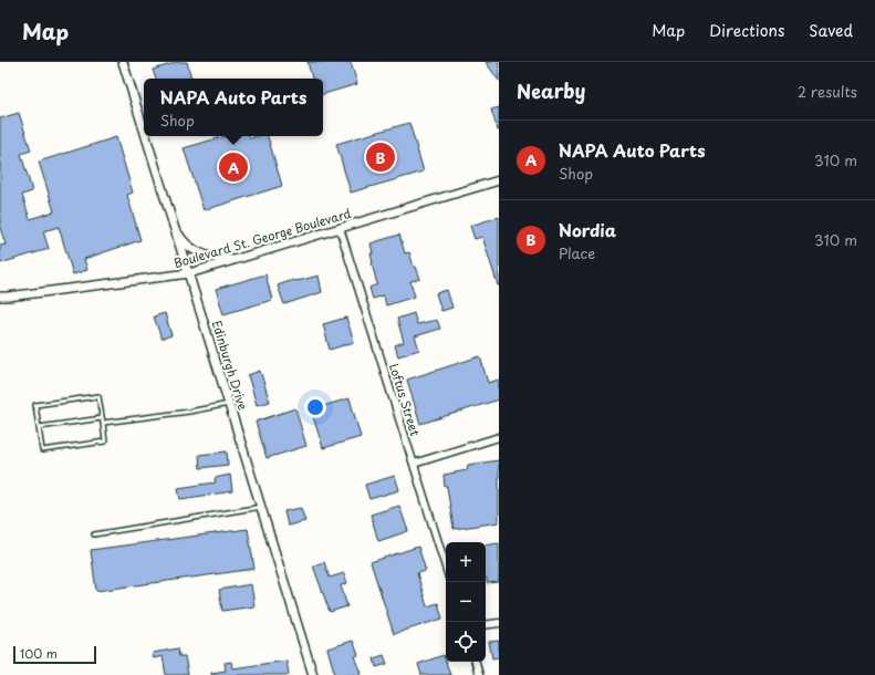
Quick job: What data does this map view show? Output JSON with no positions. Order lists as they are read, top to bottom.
{
  "streets": {
    "street": ["Boulevard St. George Boulevard", "Edinburgh Drive", "Loftus Street"]
  },
  "crossings": [
    ["Boulevard St. George Boulevard", "Edinburgh Drive"],
    ["Boulevard St. George Boulevard", "Loftus Street"]
  ],
  "scale_bar": "100 m",
  "page": {
    "header": "Map",
    "nav": ["Map", "Directions", "Saved"],
    "heading": ["Nearby", "2 results"],
    "popup": ["NAPA Auto Parts", "Shop"],
    "list": [
      {
        "mark": "A",
        "name": "NAPA Auto Parts",
        "note": "Shop",
        "value": "310 m"
      },
      {
        "mark": "B",
        "name": "Nordia",
        "note": "Place",
        "value": "310 m"
      }
    ],
    "pins": ["B", "A"],
    "map_buttons": ["+", "−"],
    "scale": "100 m"
  }
}
